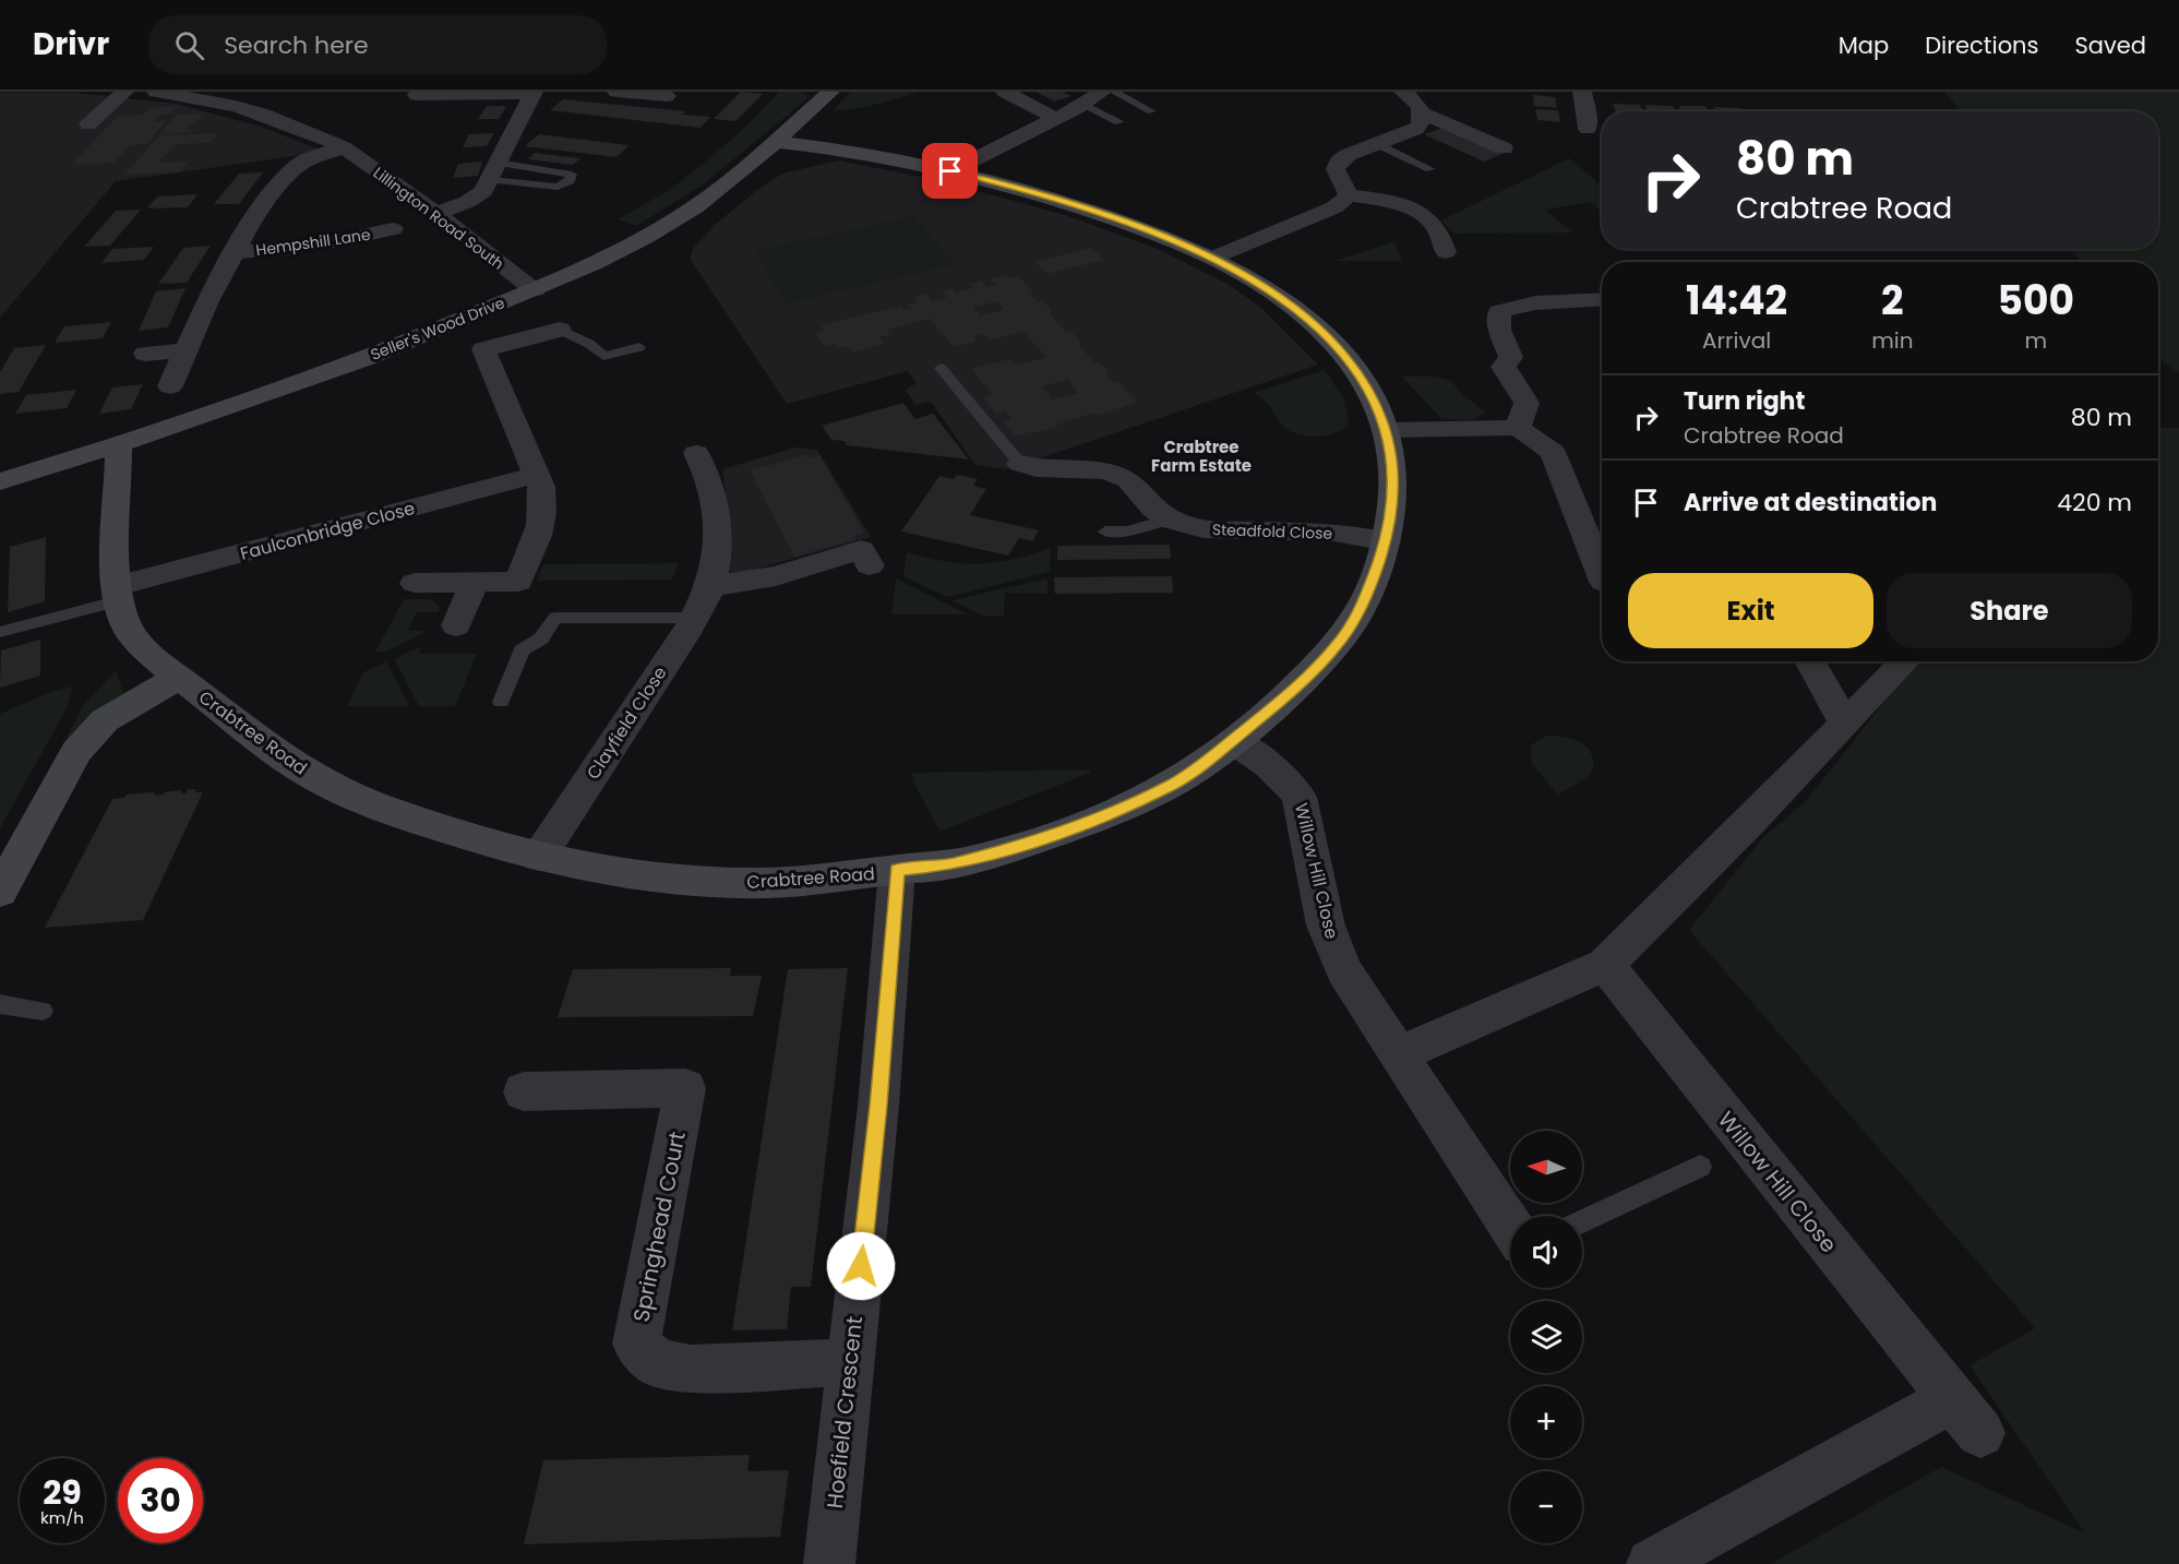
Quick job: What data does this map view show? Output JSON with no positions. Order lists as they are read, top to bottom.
{
  "streets": {
    "street": [
      "Lillington Road South",
      "Hempshill Lane",
      "Seller's Wood Drive",
      "Faulconbridge Close",
      "Steadfold Close",
      "Clayfield Close",
      "Crabtree Road",
      "Willow Hill Close",
      "Springhead Court",
      "Hoefield Crescent"
    ]
  },
  "crossings": [
    ["Lillington Road South", "Hempshill Lane"],
    ["Lillington Road South", "Seller's Wood Drive"],
    ["Seller's Wood Drive", "Crabtree Road"],
    ["Faulconbridge Close", "Crabtree Road"],
    ["Steadfold Close", "Crabtree Road"],
    ["Clayfield Close", "Crabtree Road"],
    ["Crabtree Road", "Willow Hill Close"],
    ["Crabtree Road", "Hoefield Crescent"],
    ["Springhead Court", "Hoefield Crescent"]
  ],
  "districts": ["Crabtree Farm Estate"],
  "north": "left",
  "page": {
    "header": "Drivr",
    "search": "Search here",
    "nav": ["Map", "Directions", "Saved"],
    "turn": ["80 m", "Crabtree Road"],
    "eta": [
      "14:42",
      "Arrival",
      "2",
      "min",
      "500",
      "m"
    ],
    "list": [
      {
        "name": "Turn right",
        "note": "Crabtree Road",
        "value": "80 m"
      },
      {
        "name": "Arrive at destination",
        "value": "420 m"
      }
    ],
    "buttons": ["Exit", "Share"],
    "map_buttons": ["+", "−"],
    "speed": "29 km/h",
    "limit": "30"
  }
}
